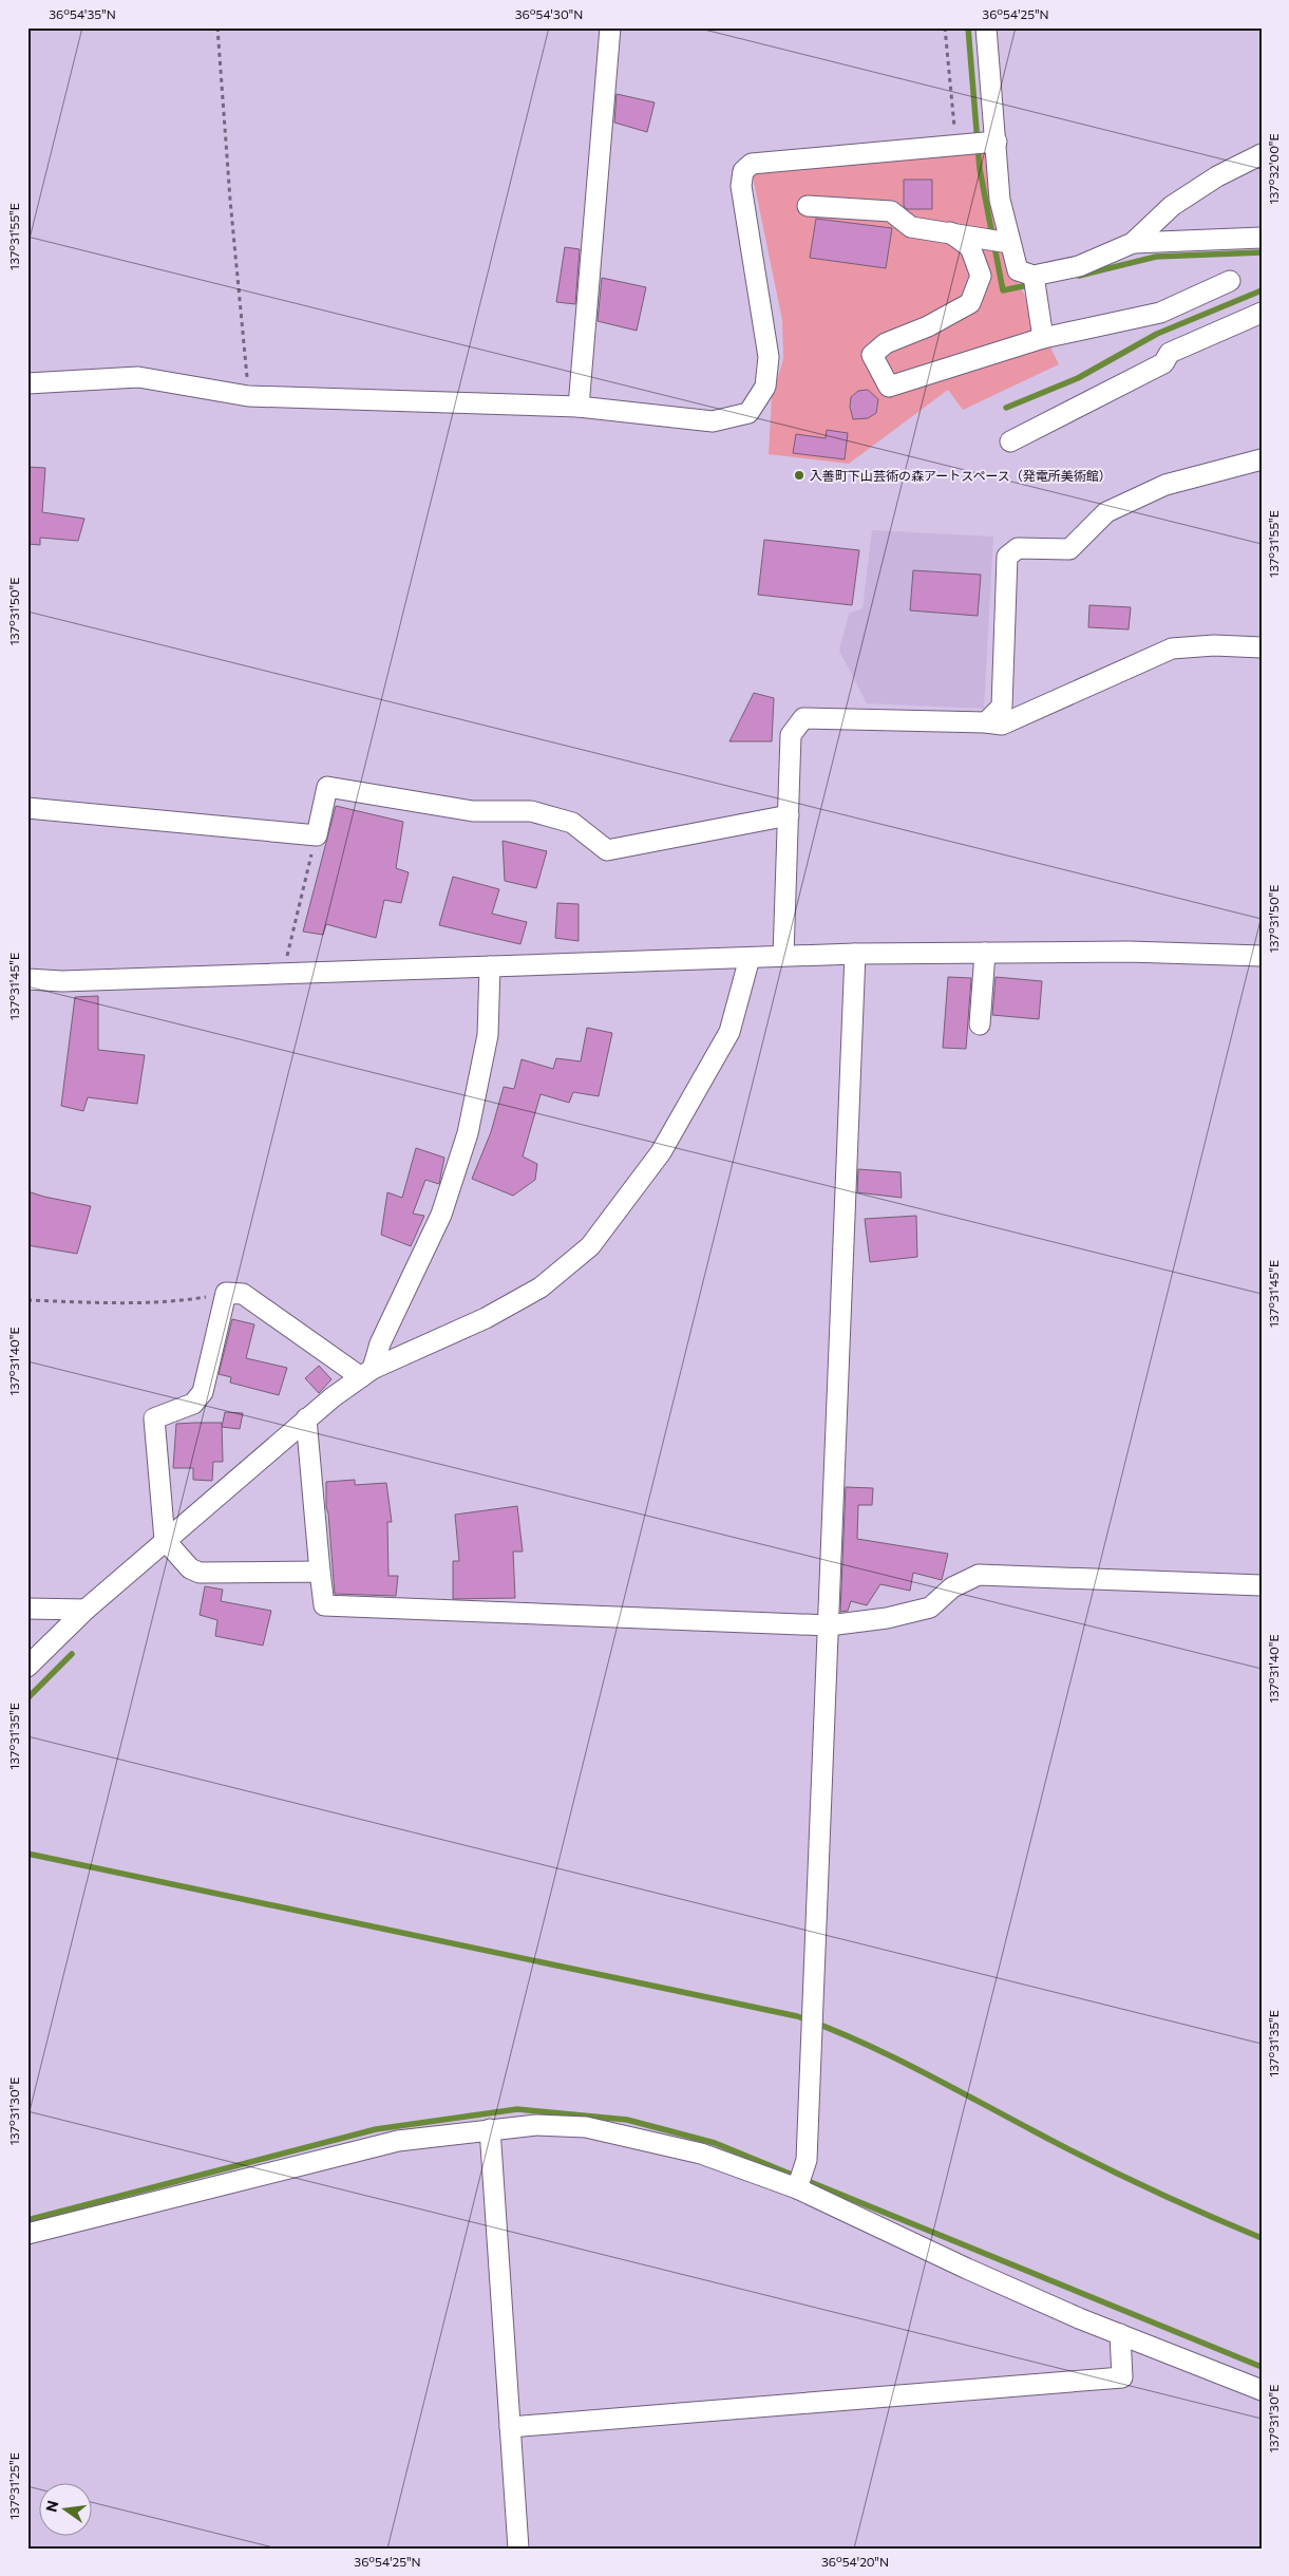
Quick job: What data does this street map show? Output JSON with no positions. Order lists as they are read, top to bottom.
{
  "places": ["入善町下山芸術の森アートスペース（発電所美術館）"],
  "north": "left",
  "coordinates": [
    "36°54'35\"N",
    "36°54'30\"N",
    "36°54'25\"N",
    "137°32'00\"E",
    "137°31'55\"E",
    "137°31'50\"E",
    "137°31'45\"E",
    "137°31'40\"E",
    "137°31'35\"E",
    "137°31'30\"E",
    "137°31'25\"E",
    "36°54'20\"N"
  ]
}
